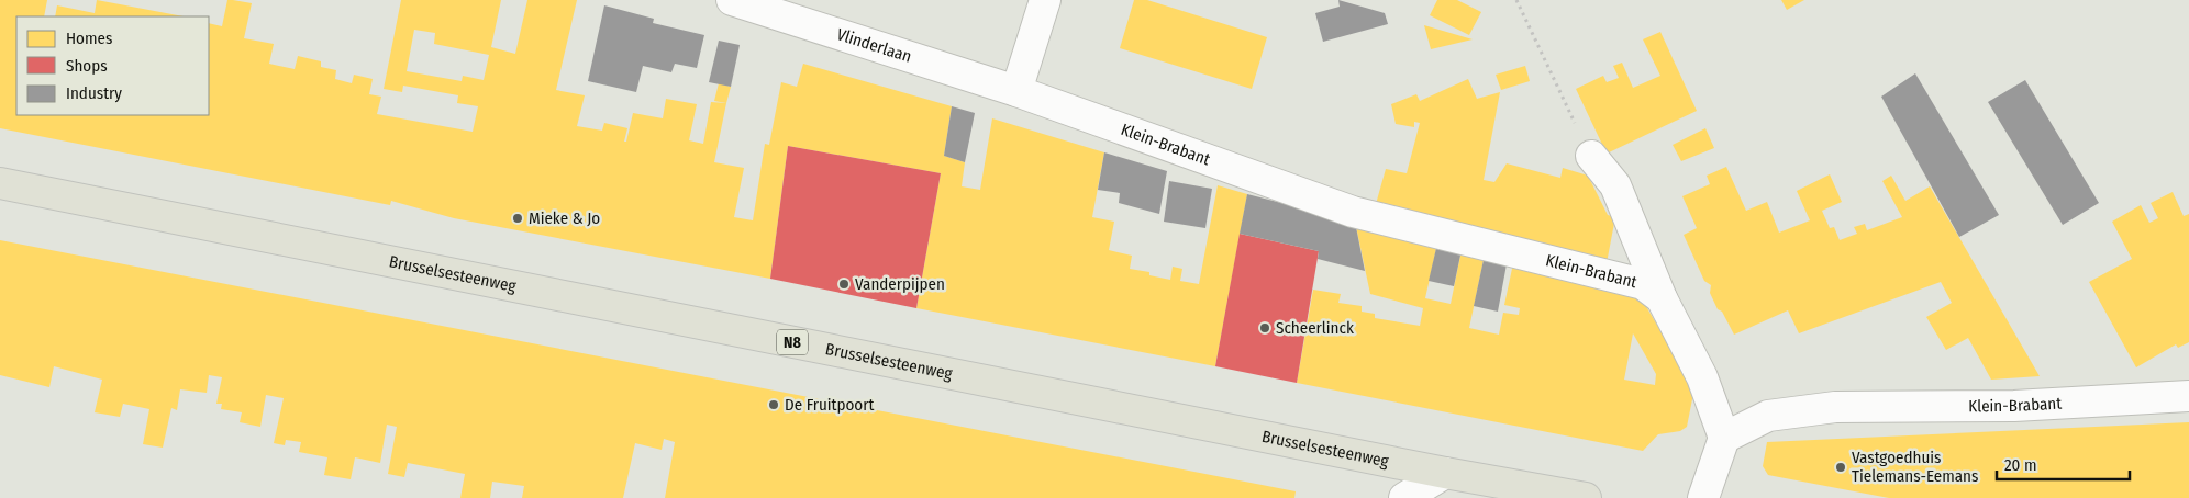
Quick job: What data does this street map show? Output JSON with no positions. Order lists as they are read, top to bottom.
{
  "streets": {
    "main road": ["Brusselsesteenweg", "N8"],
    "street": ["Vlinderlaan", "Klein-Brabant"]
  },
  "crossings": [
    ["Vlinderlaan", "Klein-Brabant"]
  ],
  "places": [
    "Mieke & Jo",
    "Vanderpijpen",
    "Scheerlinck",
    "De Fruitpoort",
    "Vastgoedhuis Tielemans-Eemans"
  ],
  "legend": ["Homes", "Shops", "Industry"],
  "scale_bar": "20 m"
}
